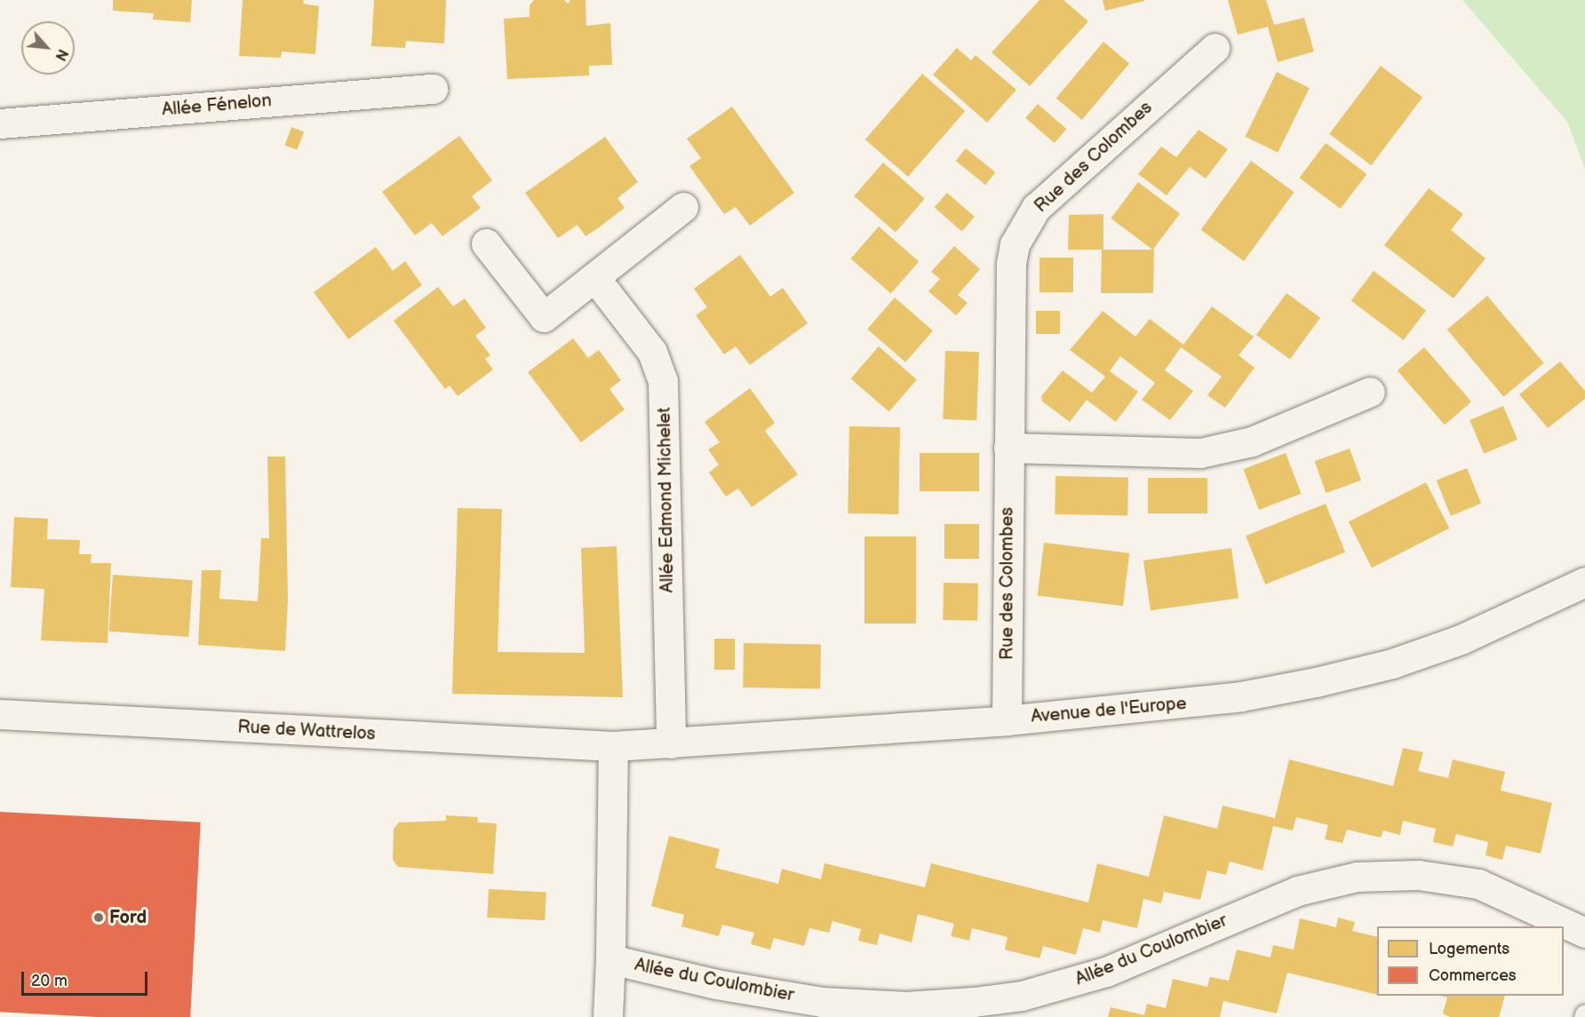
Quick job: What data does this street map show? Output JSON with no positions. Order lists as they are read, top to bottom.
{
  "streets": {
    "street": [
      "Allée Fénelon",
      "Rue des Colombes",
      "Allée Edmond Michelet",
      "Avenue de l'Europe",
      "Rue de Wattrelos",
      "Allée du Coulombier"
    ]
  },
  "crossings": [
    ["Rue des Colombes", "Avenue de l'Europe"],
    ["Allée Edmond Michelet", "Avenue de l'Europe"],
    ["Avenue de l'Europe", "Rue de Wattrelos"],
    ["Avenue de l'Europe", "Allée du Coulombier"],
    ["Rue de Wattrelos", "Allée du Coulombier"]
  ],
  "places": ["Ford"],
  "legend": ["Logements", "Commerces"],
  "scale_bar": "20 m",
  "north": "bottom right"
}
